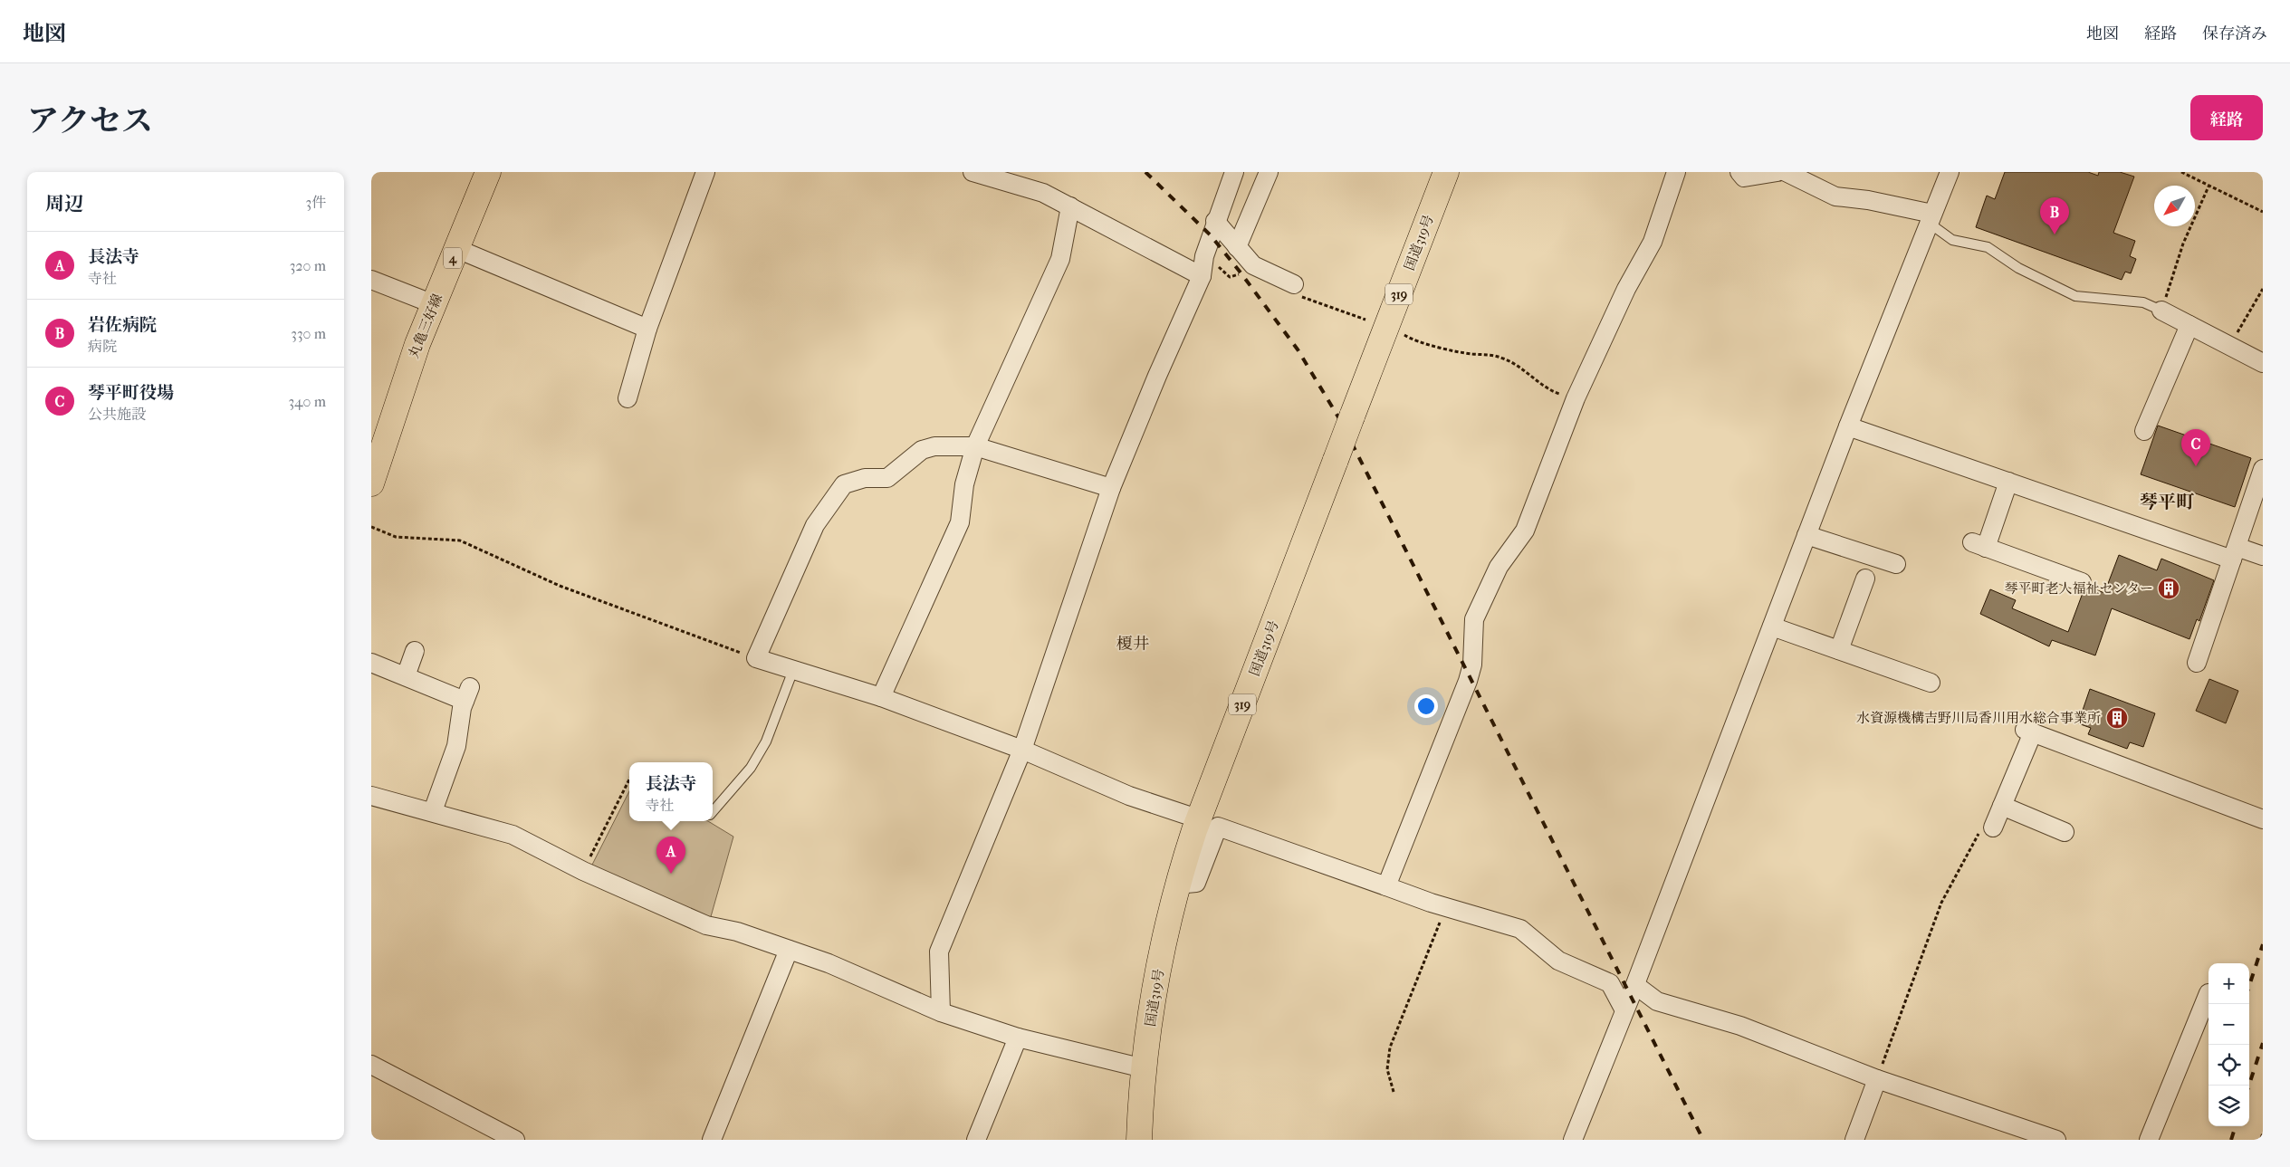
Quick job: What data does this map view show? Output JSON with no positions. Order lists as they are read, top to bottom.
{
  "streets": {
    "main road": [
      "国道319号",
      "4",
      "319",
      "丸亀三好線"
    ]
  },
  "districts": ["琴平町", "榎井"],
  "places": {
    "building": ["琴平町老人福祉センター", "水資源機構吉野川局香川用水総合事業所"]
  },
  "north": "bottom left",
  "page": {
    "header": "地図",
    "nav": ["地図", "経路", "保存済み"],
    "title": "アクセス",
    "buttons": "経路",
    "heading": ["周辺", "3件"],
    "pins": ["B", "C", "A"],
    "list": [
      {
        "mark": "A",
        "name": "長法寺",
        "note": "寺社",
        "value": "320 m"
      },
      {
        "mark": "B",
        "name": "岩佐病院",
        "note": "病院",
        "value": "330 m"
      },
      {
        "mark": "C",
        "name": "琴平町役場",
        "note": "公共施設",
        "value": "340 m"
      }
    ],
    "popup": ["長法寺", "寺社"],
    "map_buttons": ["+", "−"]
  }
}
